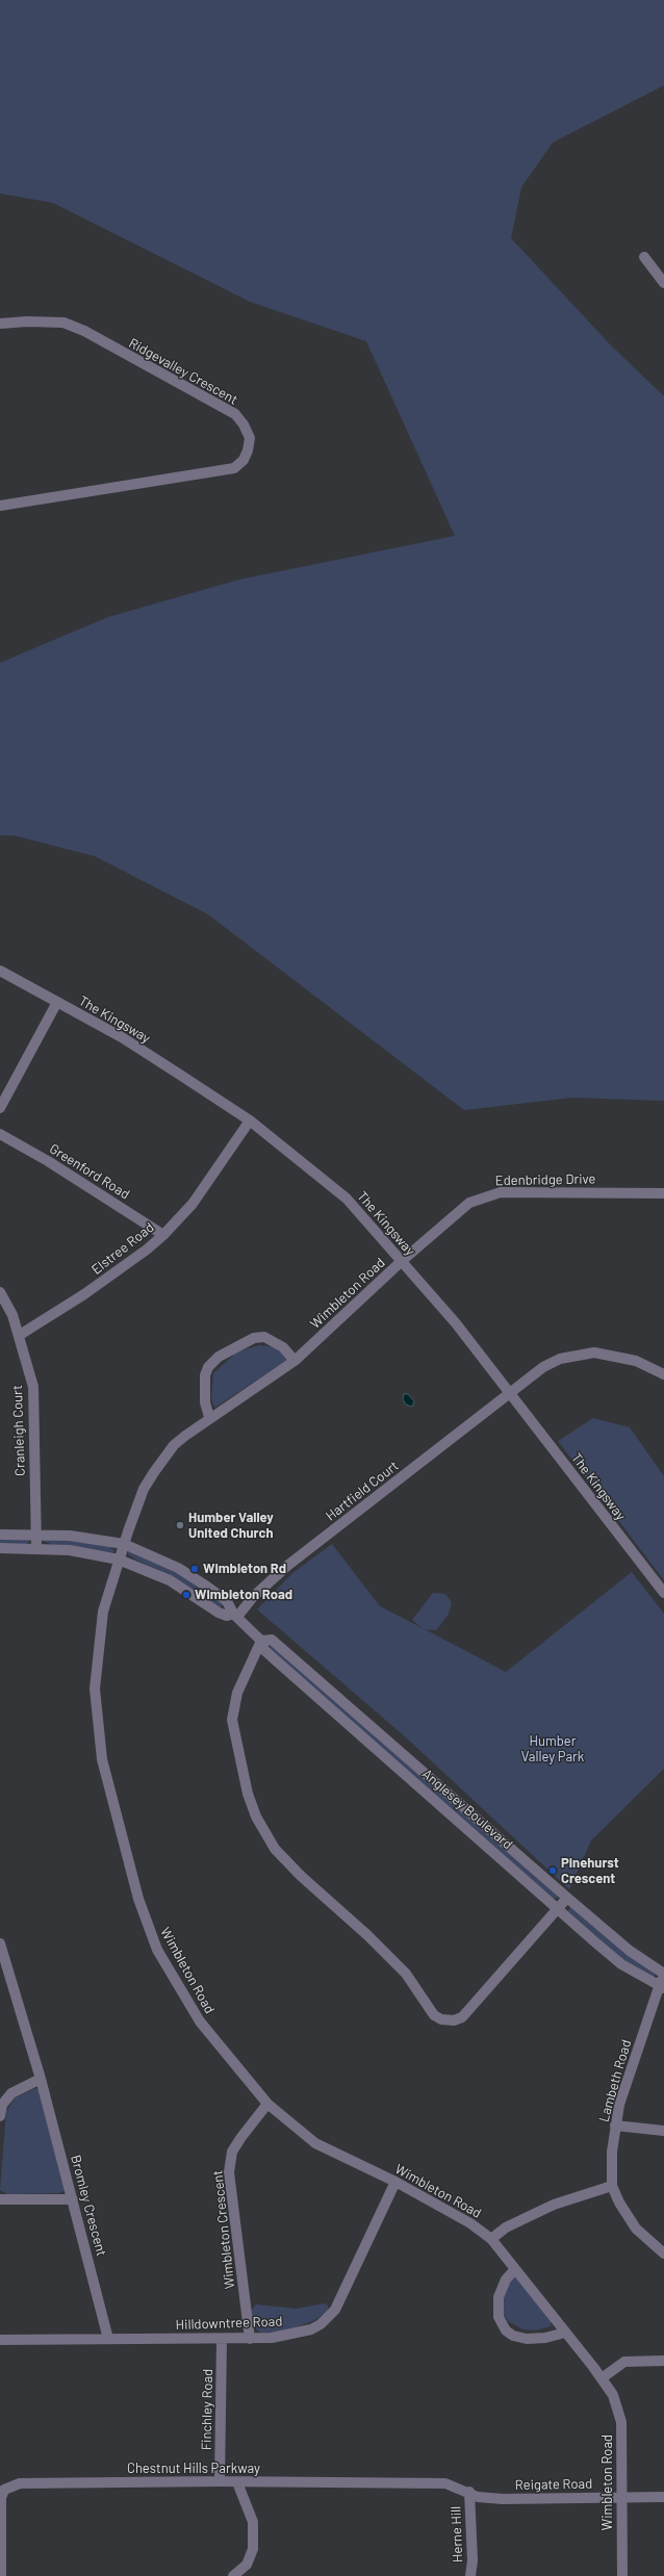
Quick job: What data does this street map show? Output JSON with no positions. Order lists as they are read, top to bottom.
{
  "streets": {
    "street": [
      "Ridgevalley Crescent",
      "The Kingsway",
      "Greenford Road",
      "Edenbridge Drive",
      "Elstree Road",
      "Wimbleton Road",
      "Cranleigh Court",
      "Hartfield Court",
      "Anglesey Boulevard",
      "Lambeth Road",
      "Bromley Crescent",
      "Wimbleton Crescent",
      "Hilldowntree Road",
      "Finchley Road",
      "Chestnut Hills Parkway",
      "Reigate Road",
      "Herne Hill"
    ]
  },
  "crossings": [
    ["The Kingsway", "Edenbridge Drive"],
    ["The Kingsway", "Elstree Road"],
    ["The Kingsway", "Wimbleton Road"],
    ["The Kingsway", "Hartfield Court"],
    ["Greenford Road", "Elstree Road"],
    ["Edenbridge Drive", "Wimbleton Road"],
    ["Elstree Road", "Cranleigh Court"],
    ["Wimbleton Road", "Anglesey Boulevard"],
    ["Wimbleton Road", "Wimbleton Crescent"],
    ["Wimbleton Road", "Hilldowntree Road"],
    ["Wimbleton Road", "Reigate Road"],
    ["Cranleigh Court", "Anglesey Boulevard"],
    ["Hartfield Court", "Anglesey Boulevard"],
    ["Anglesey Boulevard", "Lambeth Road"],
    ["Bromley Crescent", "Hilldowntree Road"],
    ["Wimbleton Crescent", "Hilldowntree Road"],
    ["Hilldowntree Road", "Finchley Road"],
    ["Finchley Road", "Chestnut Hills Parkway"],
    ["Chestnut Hills Parkway", "Reigate Road"],
    ["Chestnut Hills Parkway", "Herne Hill"],
    ["Reigate Road", "Herne Hill"]
  ],
  "parks": ["Humber Valley Park"],
  "places": [
    "Humber Valley United Church",
    "Wimbleton Rd",
    "Wimbleton Road",
    "Pinehurst Crescent"
  ]
}
